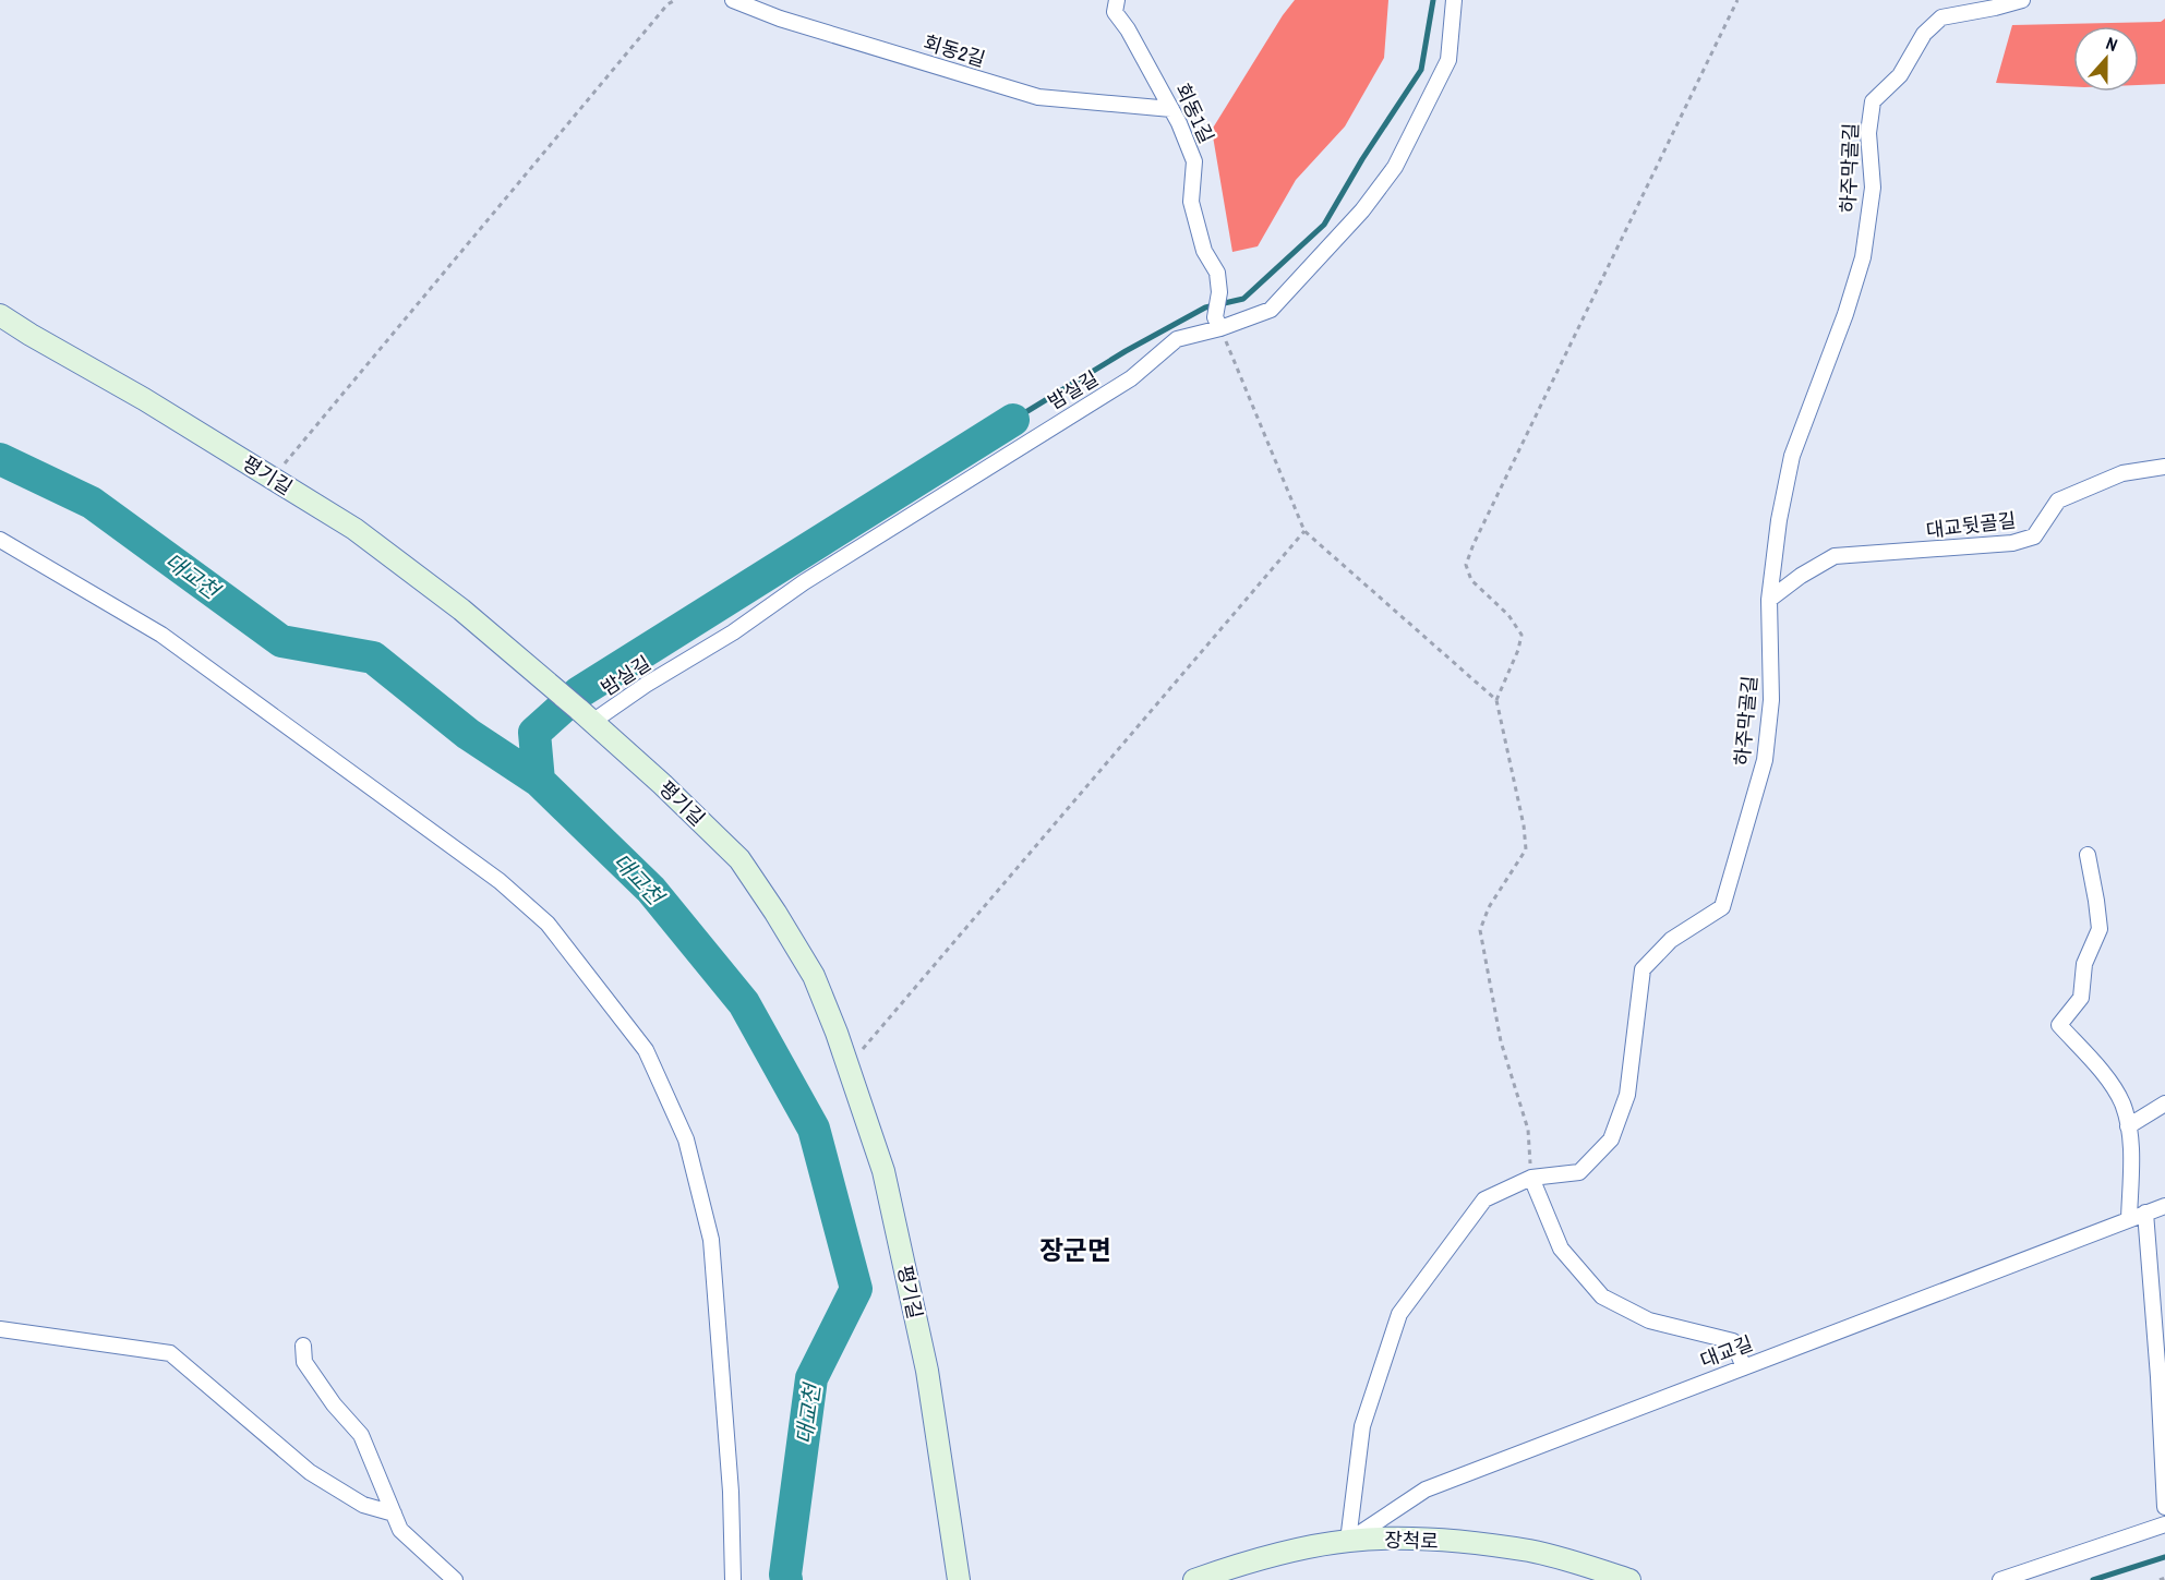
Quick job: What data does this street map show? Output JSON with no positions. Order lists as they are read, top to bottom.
{
  "streets": {
    "main road": ["평기길", "장척로"],
    "street": [
      "회동2길",
      "회동1길",
      "하주막골길",
      "밤실길",
      "대교뒷골길",
      "대교길"
    ]
  },
  "crossings": [
    ["회동2길", "회동1길"],
    ["회동1길", "밤실길"],
    ["하주막골길", "대교뒷골길"],
    ["하주막골길", "대교길"],
    ["하주막골길", "장척로"],
    ["밤실길", "평기길"],
    ["대교길", "장척로"]
  ],
  "districts": ["장군면"],
  "water": ["대교천"],
  "north": "top"
}
